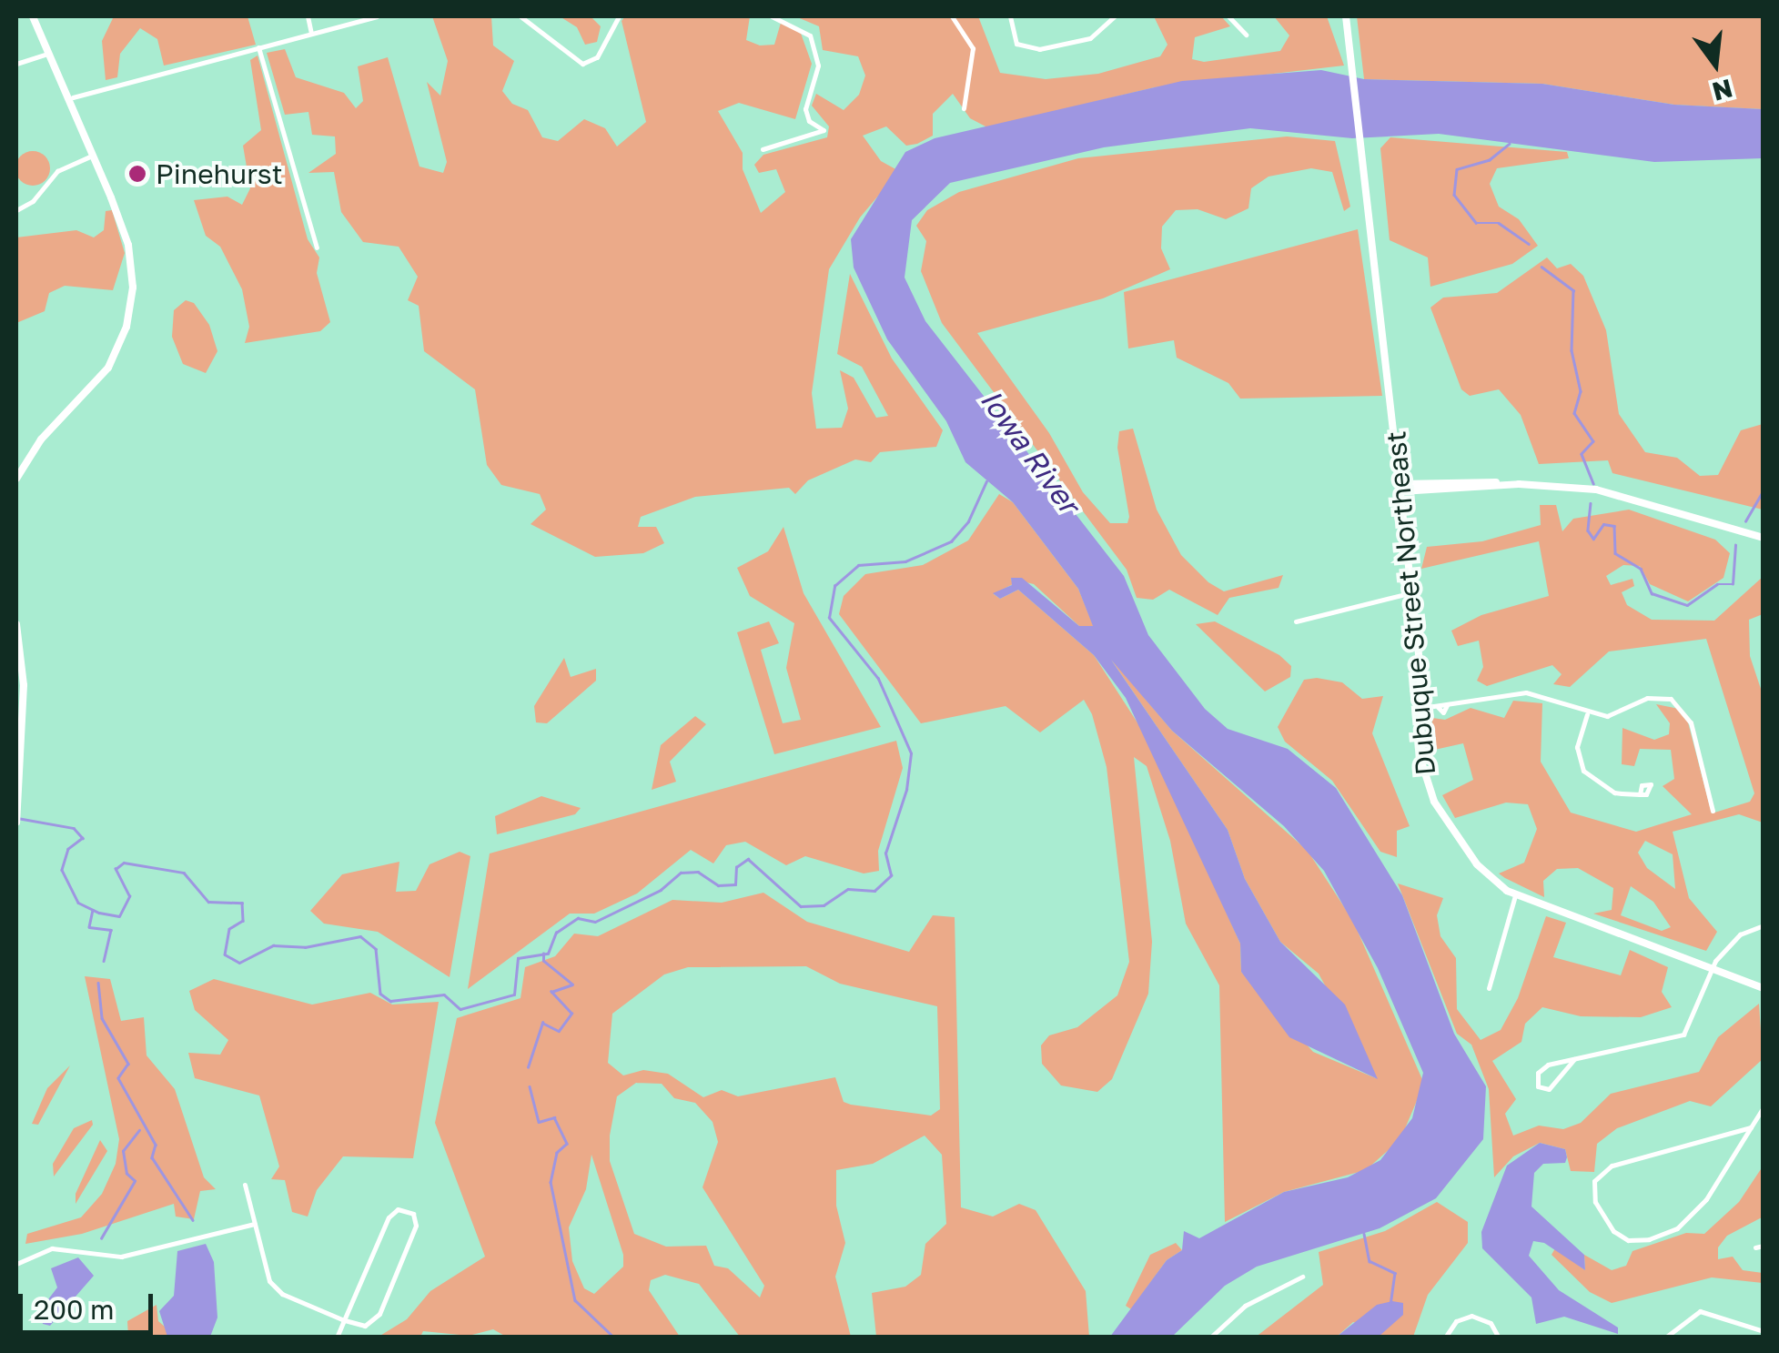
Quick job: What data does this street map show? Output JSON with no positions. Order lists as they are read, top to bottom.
{
  "streets": {
    "main road": ["Dubuque Street Northeast"]
  },
  "water": ["Iowa River"],
  "places": ["Pinehurst"],
  "scale_bar": "200 m",
  "north": "bottom"
}
